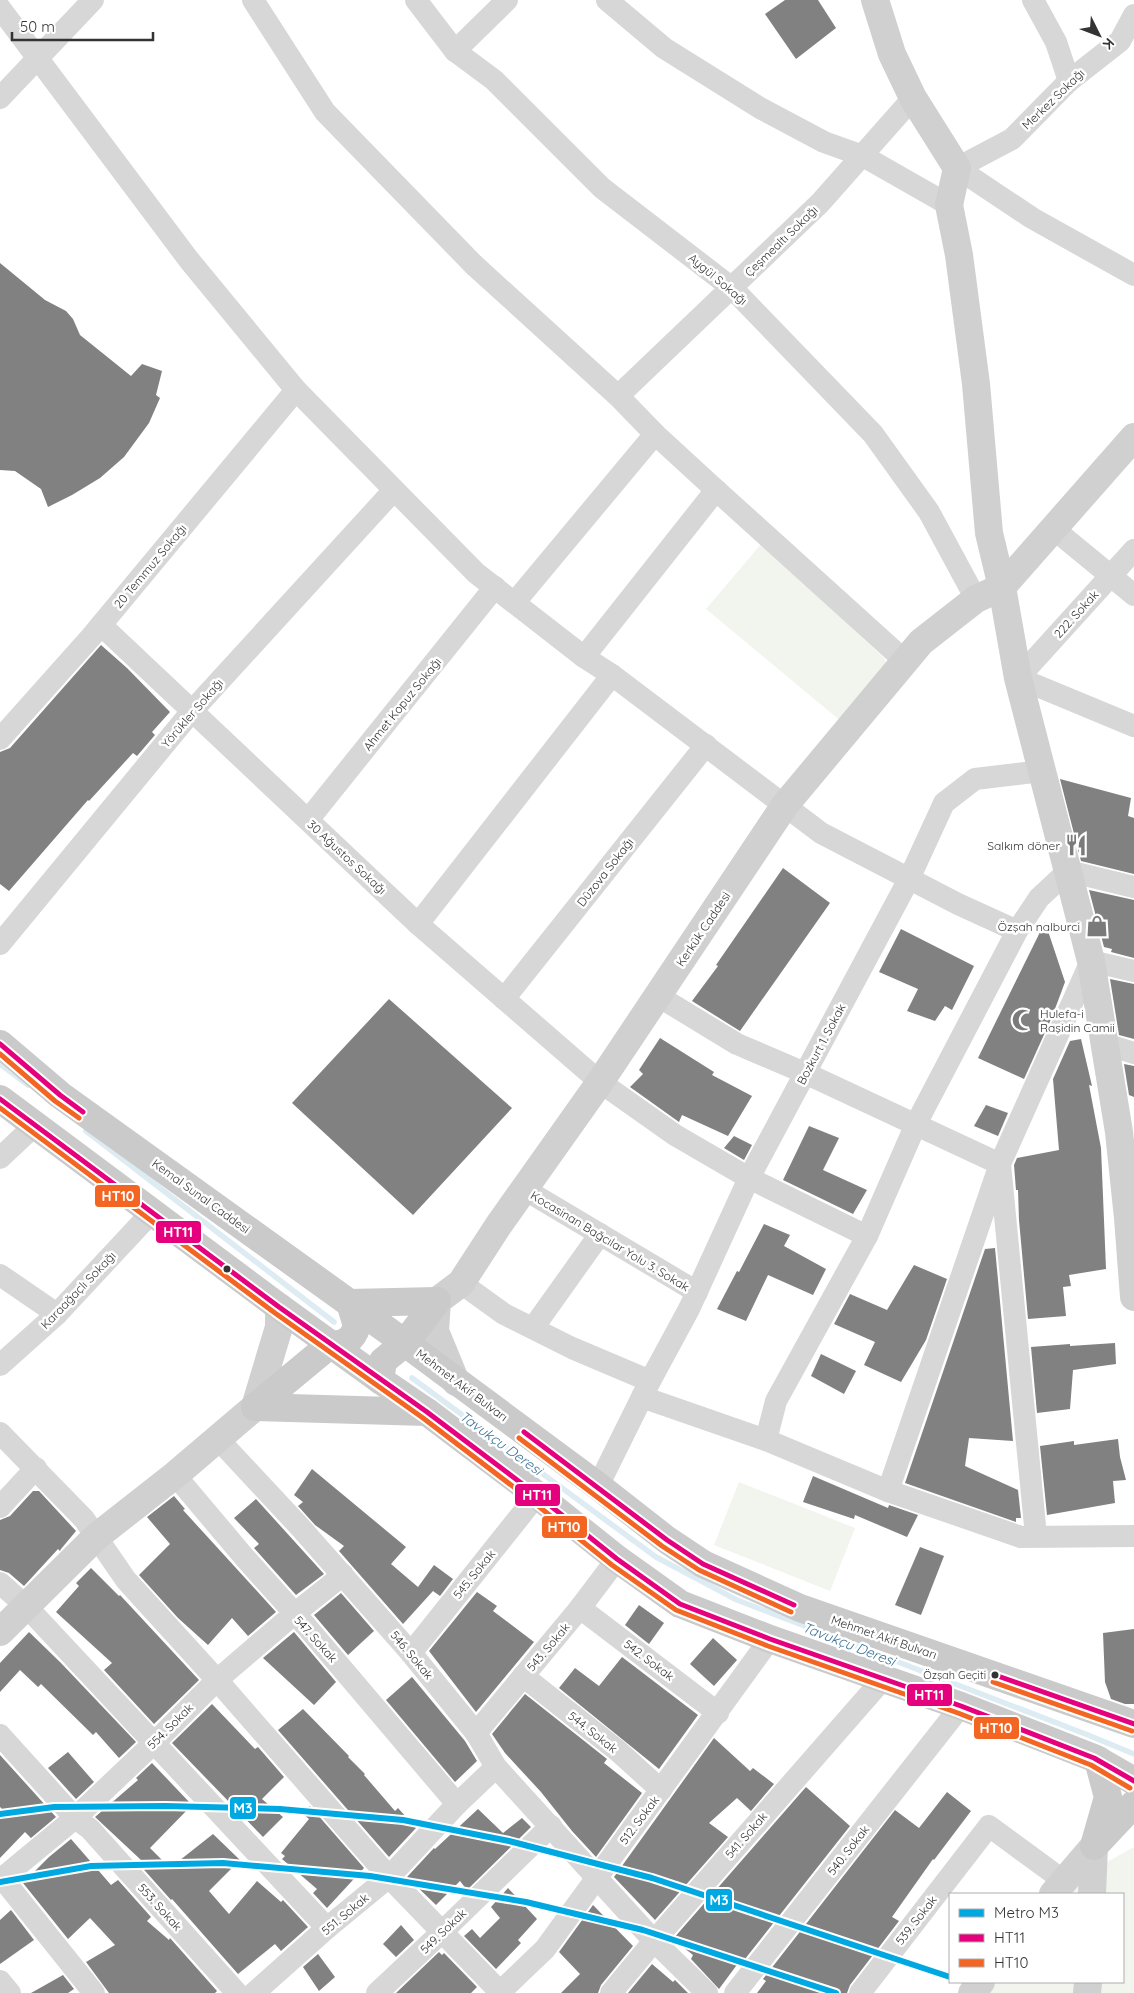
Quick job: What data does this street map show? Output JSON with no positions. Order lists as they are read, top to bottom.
{
  "streets": {
    "main road": ["Kemal Sunal Caddesi", "Mehmet Akif Bulvarı"],
    "street": [
      "Merkez Sokağı",
      "Çeşmealtı Sokağı",
      "Aygül Sokağı",
      "20 Temmuz Sokağı",
      "222. Sokak",
      "Ahmet Kopuz Sokağı",
      "Yörükler Sokağı",
      "30 Ağustos Sokağı",
      "Düzova Sokağı",
      "Kerkük Caddesi",
      "Bozkurt 1. Sokak",
      "Kocasinan Bağcılar Yolu 3. Sokak",
      "Karaağaçlı Sokağı",
      "545. Sokak",
      "547. Sokak",
      "543. Sokak",
      "546. Sokak",
      "542. Sokak",
      "554. Sokak",
      "544. Sokak",
      "512. Sokak",
      "541. Sokak",
      "540. Sokak",
      "553. Sokak",
      "551. Sokak",
      "539. Sokak",
      "549. Sokak"
    ]
  },
  "crossings": [
    ["Çeşmealtı Sokağı", "Aygül Sokağı"],
    ["Aygül Sokağı", "Kerkük Caddesi"],
    ["20 Temmuz Sokağı", "30 Ağustos Sokağı"],
    ["Ahmet Kopuz Sokağı", "30 Ağustos Sokağı"],
    ["Yörükler Sokağı", "30 Ağustos Sokağı"],
    ["30 Ağustos Sokağı", "Düzova Sokağı"],
    ["30 Ağustos Sokağı", "Kerkük Caddesi"],
    ["30 Ağustos Sokağı", "Bozkurt 1. Sokak"],
    ["Kerkük Caddesi", "Kocasinan Bağcılar Yolu 3. Sokak"],
    ["Bozkurt 1. Sokak", "Kocasinan Bağcılar Yolu 3. Sokak"],
    ["Bozkurt 1. Sokak", "Mehmet Akif Bulvarı"],
    ["Kemal Sunal Caddesi", "Mehmet Akif Bulvarı"],
    ["545. Sokak", "546. Sokak"],
    ["547. Sokak", "554. Sokak"],
    ["547. Sokak", "551. Sokak"],
    ["543. Sokak", "546. Sokak"],
    ["543. Sokak", "542. Sokak"],
    ["543. Sokak", "544. Sokak"],
    ["546. Sokak", "554. Sokak"],
    ["546. Sokak", "512. Sokak"],
    ["546. Sokak", "541. Sokak"],
    ["546. Sokak", "551. Sokak"],
    ["546. Sokak", "549. Sokak"],
    ["542. Sokak", "512. Sokak"],
    ["554. Sokak", "553. Sokak"],
    ["544. Sokak", "512. Sokak"]
  ],
  "water": ["Tavukçu Deresi"],
  "places": {
    "restaurant": ["Salkım döner"],
    "shop": ["Özşah nalburci"],
    "mosque": ["Hulefa-i Raşidin Camii"],
    "other": ["Özşah Geçiti"]
  },
  "lines": ["transit line HT11", "transit line HT10", "metro line M3"],
  "legend": ["Metro M3", "HT11", "HT10"],
  "scale_bar": "50 m",
  "north": "bottom right"
}
